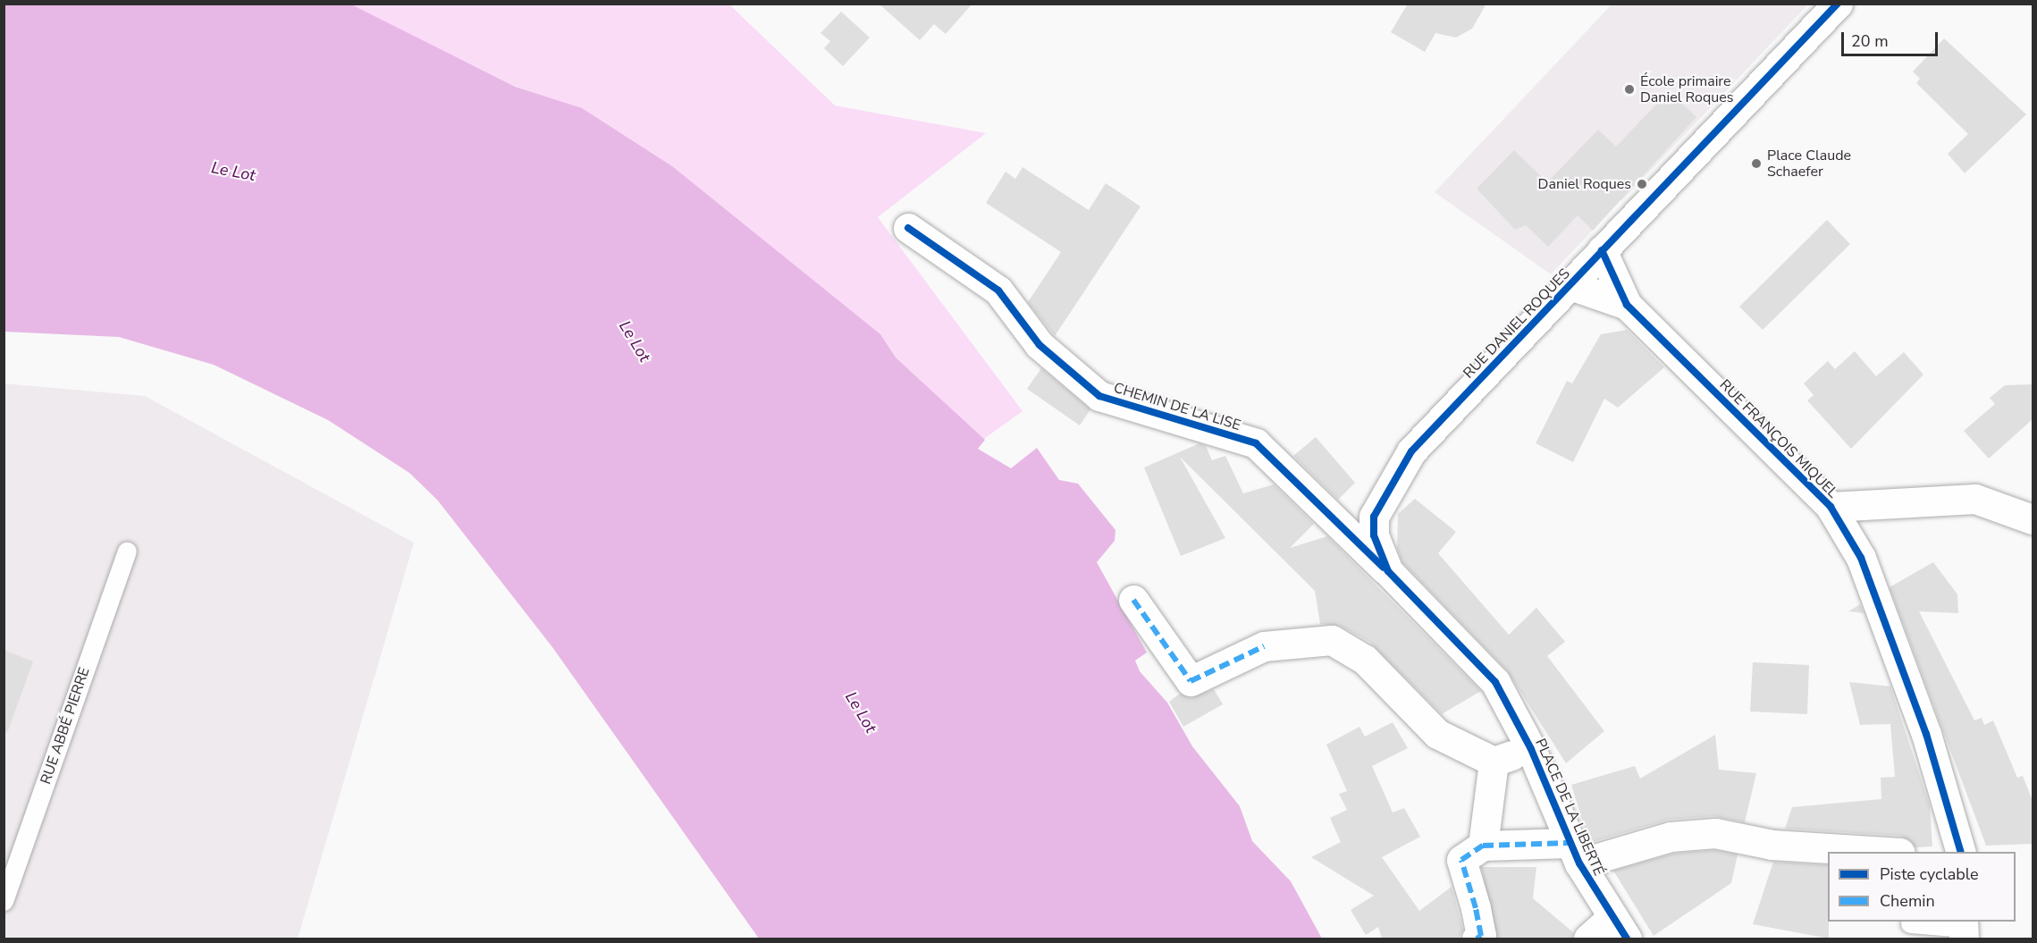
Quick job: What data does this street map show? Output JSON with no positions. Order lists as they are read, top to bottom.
{
  "streets": {
    "street": [
      "RUE DANIEL ROQUES",
      "CHEMIN DE LA LISE",
      "RUE FRANÇOIS MIQUEL",
      "PLACE DE LA LIBERTÉ"
    ],
    "lane": ["RUE ABBÉ PIERRE"]
  },
  "crossings": [
    ["RUE DANIEL ROQUES", "CHEMIN DE LA LISE"],
    ["RUE DANIEL ROQUES", "RUE FRANÇOIS MIQUEL"],
    ["RUE DANIEL ROQUES", "PLACE DE LA LIBERTÉ"]
  ],
  "water": ["Le Lot"],
  "places": ["École primaire Daniel Roques", "Place Claude Schaefer", "Daniel Roques"],
  "legend": ["Piste cyclable", "Chemin"],
  "scale_bar": "20 m"
}
